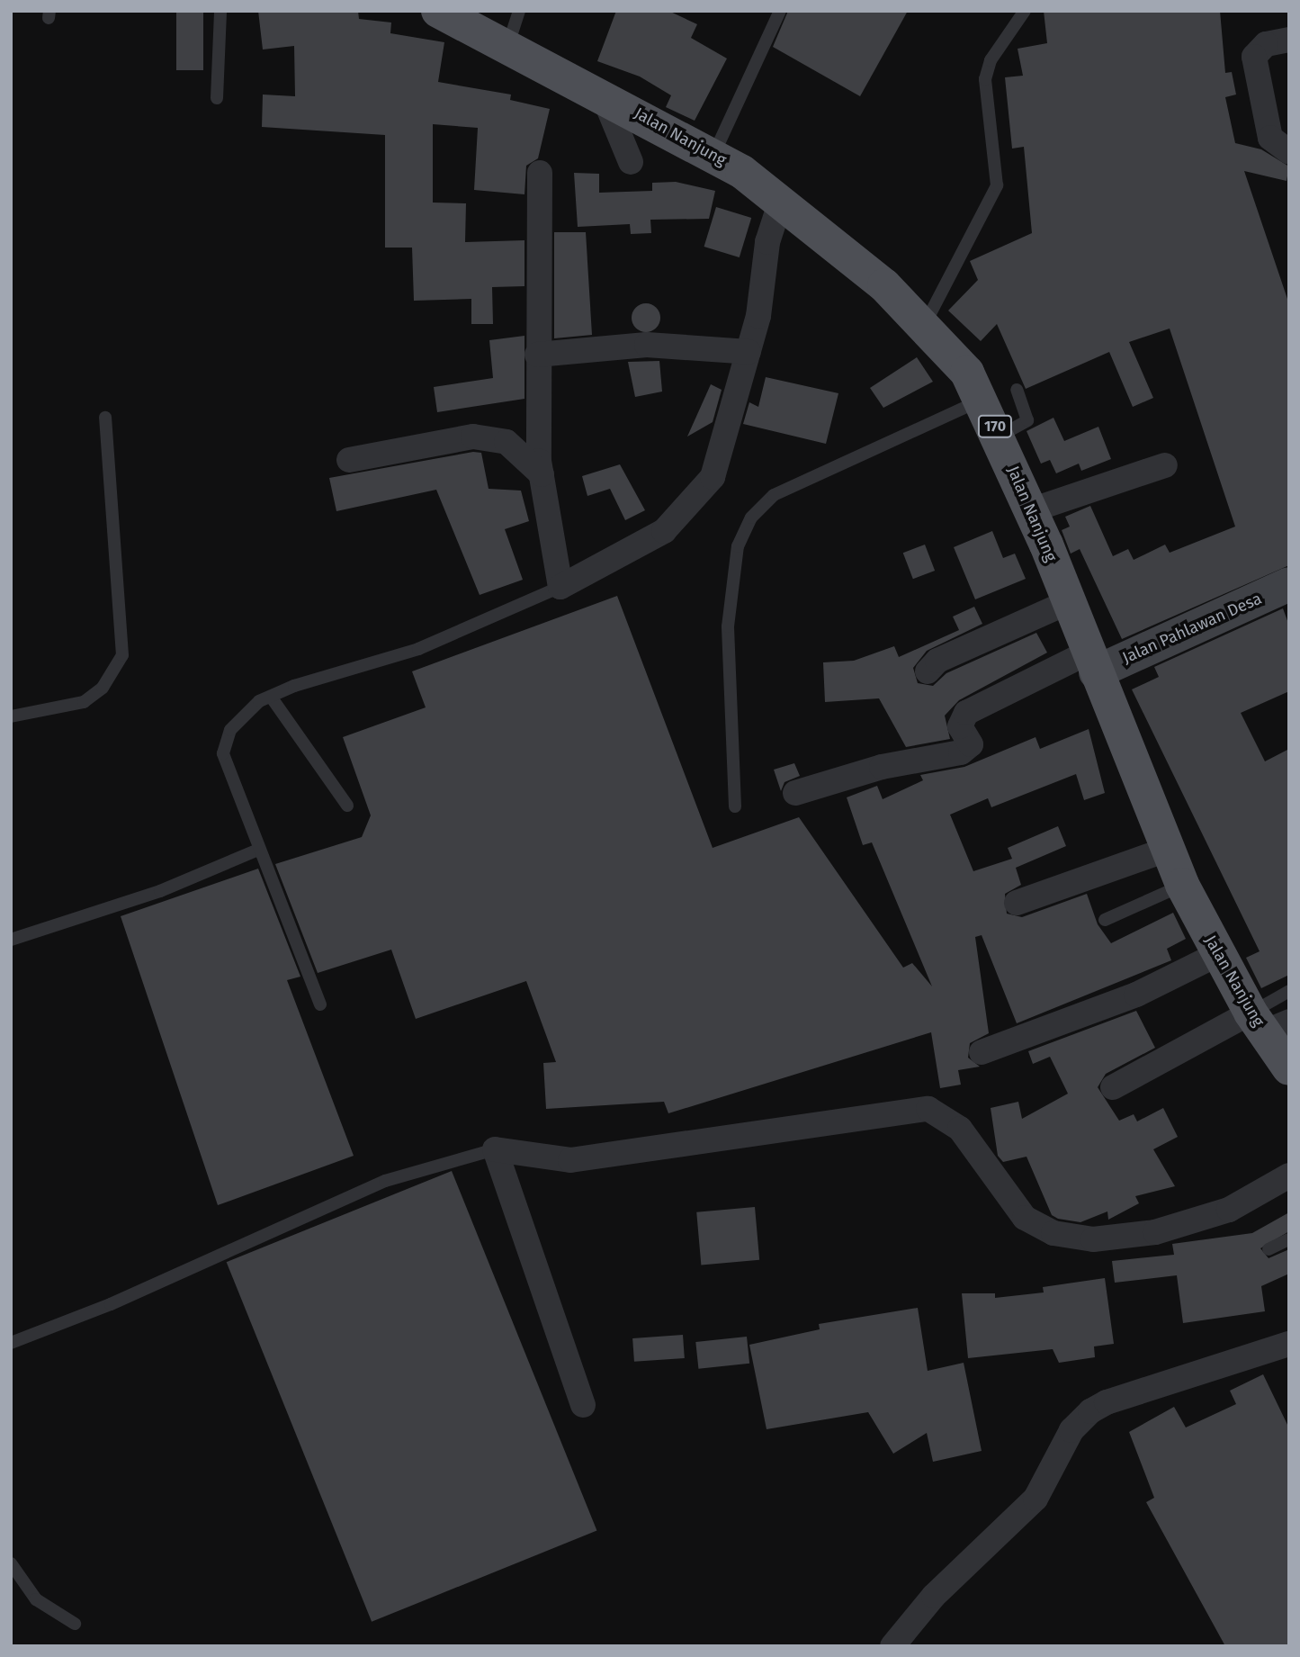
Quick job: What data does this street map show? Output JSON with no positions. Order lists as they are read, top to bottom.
{
  "streets": {
    "main road": ["Jalan Nanjung", "170", "Jalan Pahlawan Desa"]
  },
  "crossings": [
    ["Jalan Nanjung", "Jalan Pahlawan Desa"]
  ]
}
